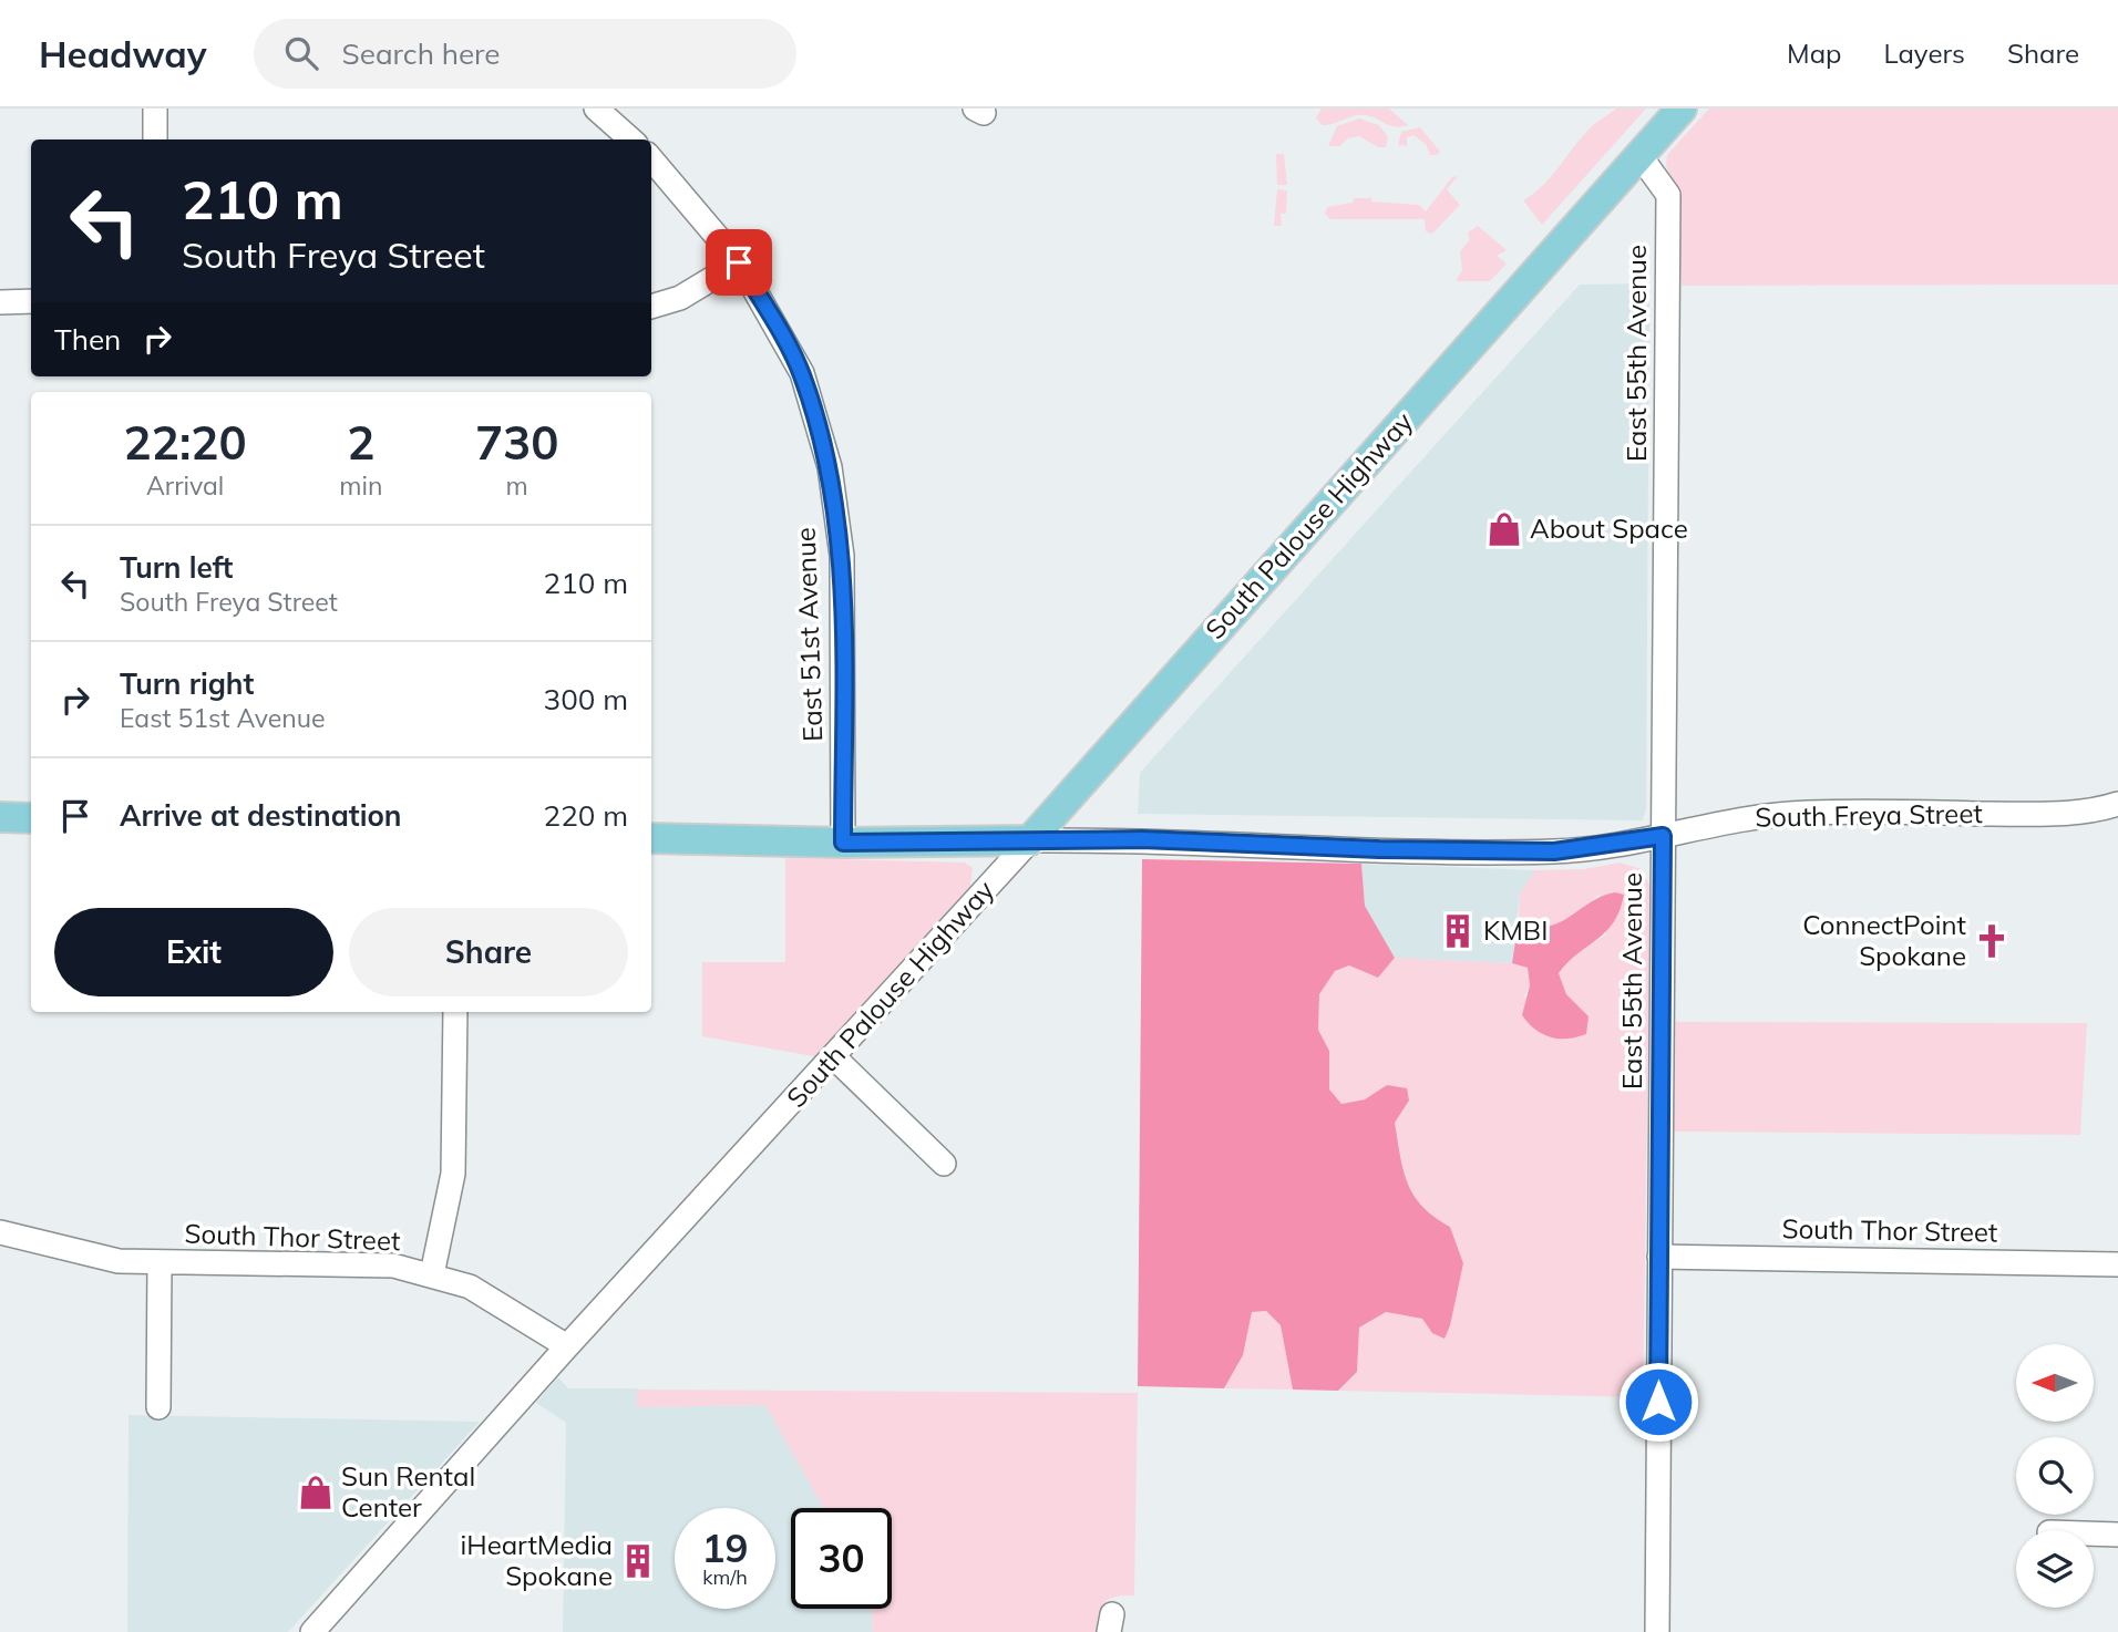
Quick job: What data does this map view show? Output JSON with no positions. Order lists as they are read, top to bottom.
{
  "streets": {
    "main road": ["South Palouse Highway", "South Freya Street"],
    "street": ["East 55th Avenue", "East 51st Avenue", "South Thor Street"]
  },
  "crossings": [
    ["East 55th Avenue", "South Palouse Highway"],
    ["East 55th Avenue", "South Freya Street"],
    ["East 55th Avenue", "South Thor Street"],
    ["South Palouse Highway", "South Freya Street"],
    ["South Palouse Highway", "South Thor Street"],
    ["East 51st Avenue", "South Freya Street"]
  ],
  "places": {
    "shop": ["About Space", "Sun Rental Center"],
    "building": ["KMBI", "iHeartMedia Spokane"],
    "church": ["ConnectPoint Spokane"]
  },
  "north": "left",
  "page": {
    "header": "Headway",
    "search": "Search here",
    "nav": ["Map", "Layers", "Share"],
    "turn": ["210 m", "South Freya Street"],
    "then": "Then",
    "eta": [
      "22:20",
      "Arrival",
      "2",
      "min",
      "730",
      "m"
    ],
    "list": [
      {
        "name": "Turn left",
        "note": "South Freya Street",
        "value": "210 m"
      },
      {
        "name": "Turn right",
        "note": "East 51st Avenue",
        "value": "300 m"
      },
      {
        "name": "Arrive at destination",
        "value": "220 m"
      }
    ],
    "buttons": ["Exit", "Share"],
    "speed": "19 km/h",
    "limit": "30"
  }
}
